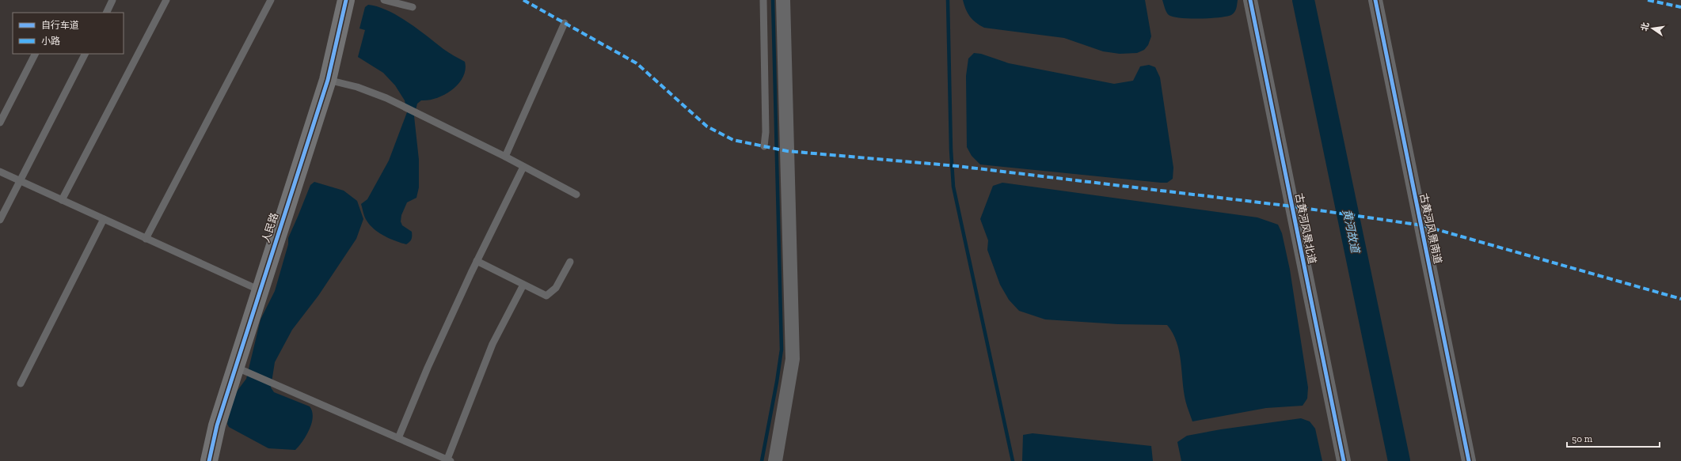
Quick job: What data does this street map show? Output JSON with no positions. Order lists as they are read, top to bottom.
{
  "streets": {
    "street": ["人民路", "古黄河风景北道", "古黄河风景南道"]
  },
  "water": ["黄河故道"],
  "legend": ["自行车道", "小路"],
  "scale_bar": "50 m",
  "north": "left"
}
